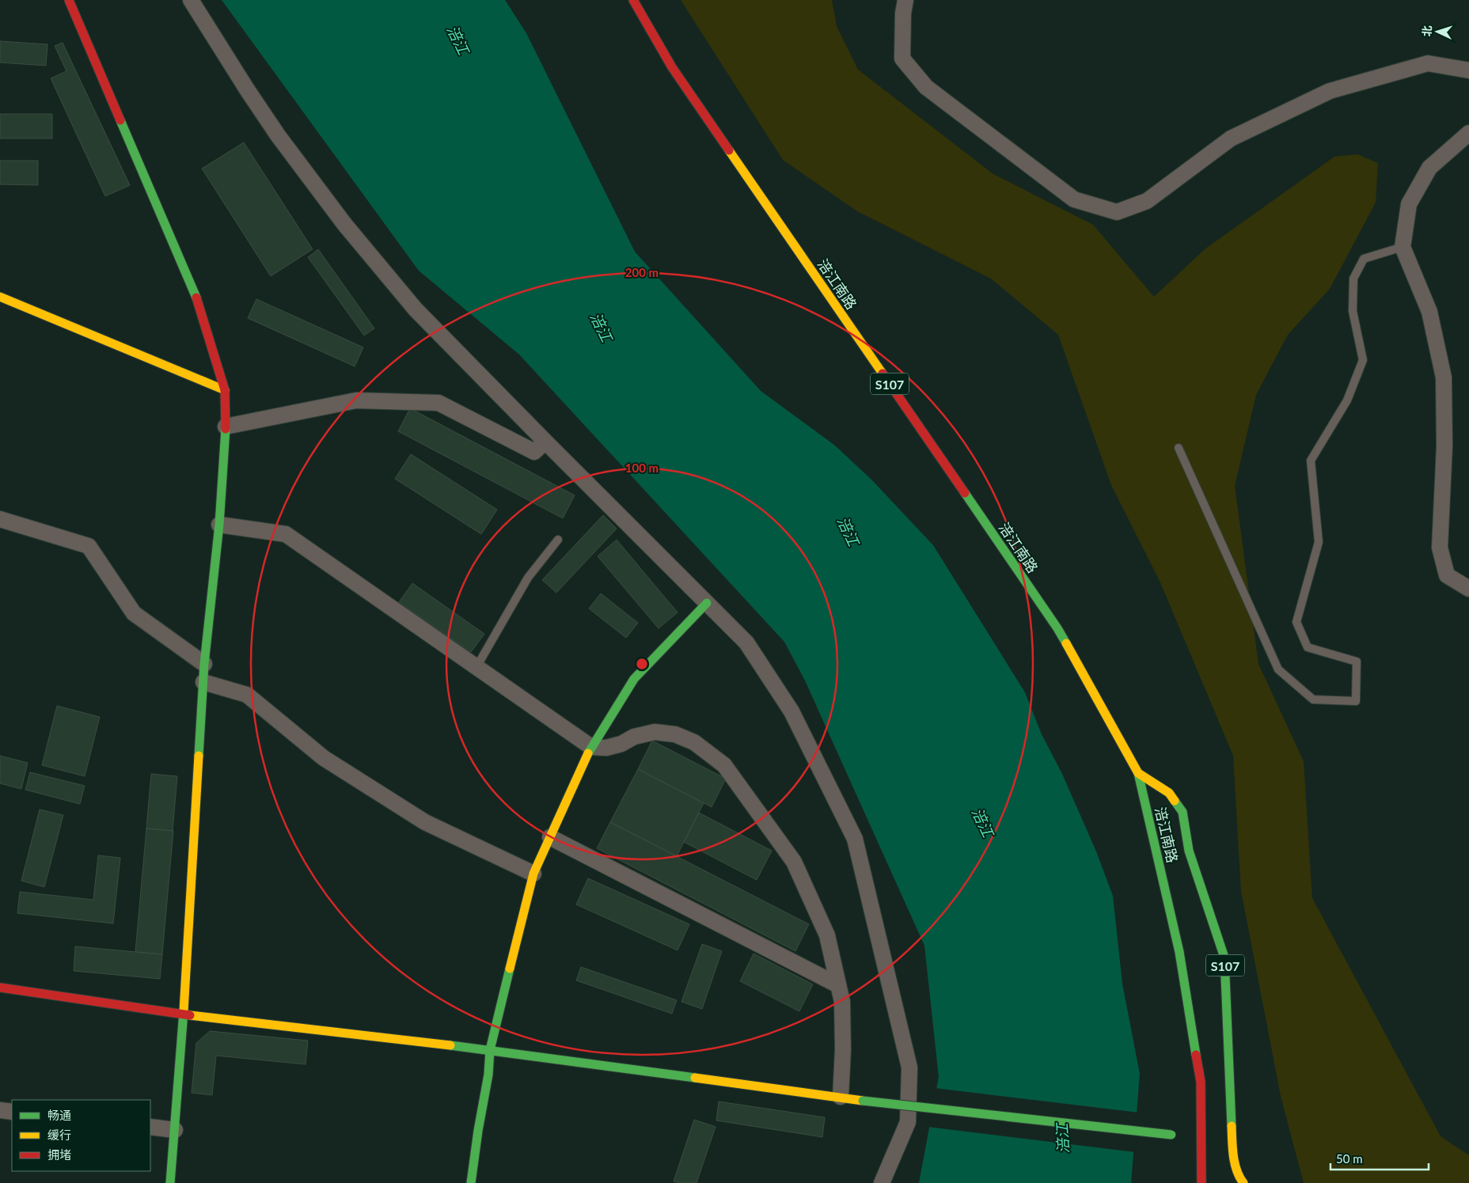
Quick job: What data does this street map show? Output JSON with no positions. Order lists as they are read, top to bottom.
{
  "streets": {
    "street": ["涪江南路", "S107"]
  },
  "crossings": [
    ["涪江南路", "S107"]
  ],
  "water": ["涪江"],
  "legend": ["畅通", "缓行", "拥堵"],
  "scale_bar": "50 m",
  "north": "left",
  "rings": ["200 m", "100 m"]
}
